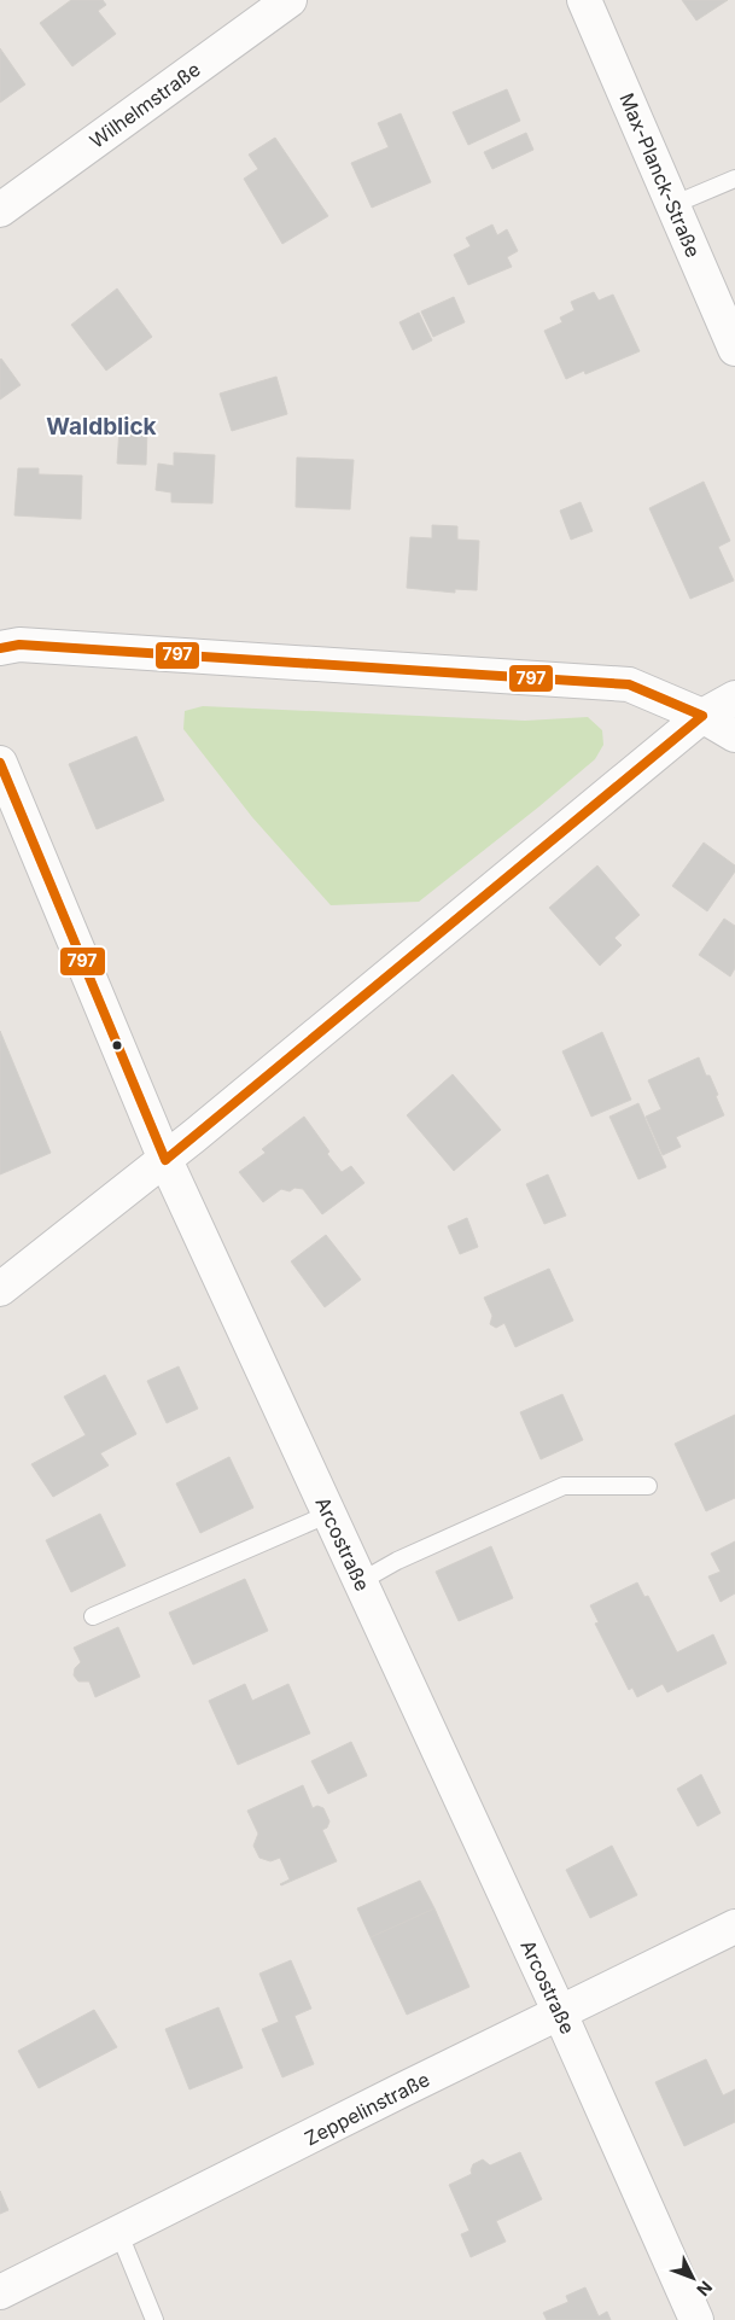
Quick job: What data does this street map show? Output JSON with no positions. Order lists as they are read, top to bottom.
{
  "streets": {
    "street": [
      "Wilhelmstraße",
      "Max-Planck-Straße",
      "Arcostraße",
      "Zeppelinstraße"
    ]
  },
  "crossings": [
    ["Arcostraße", "Zeppelinstraße"]
  ],
  "districts": ["Waldblick"],
  "lines": ["transit line 797"],
  "north": "bottom right"
}
